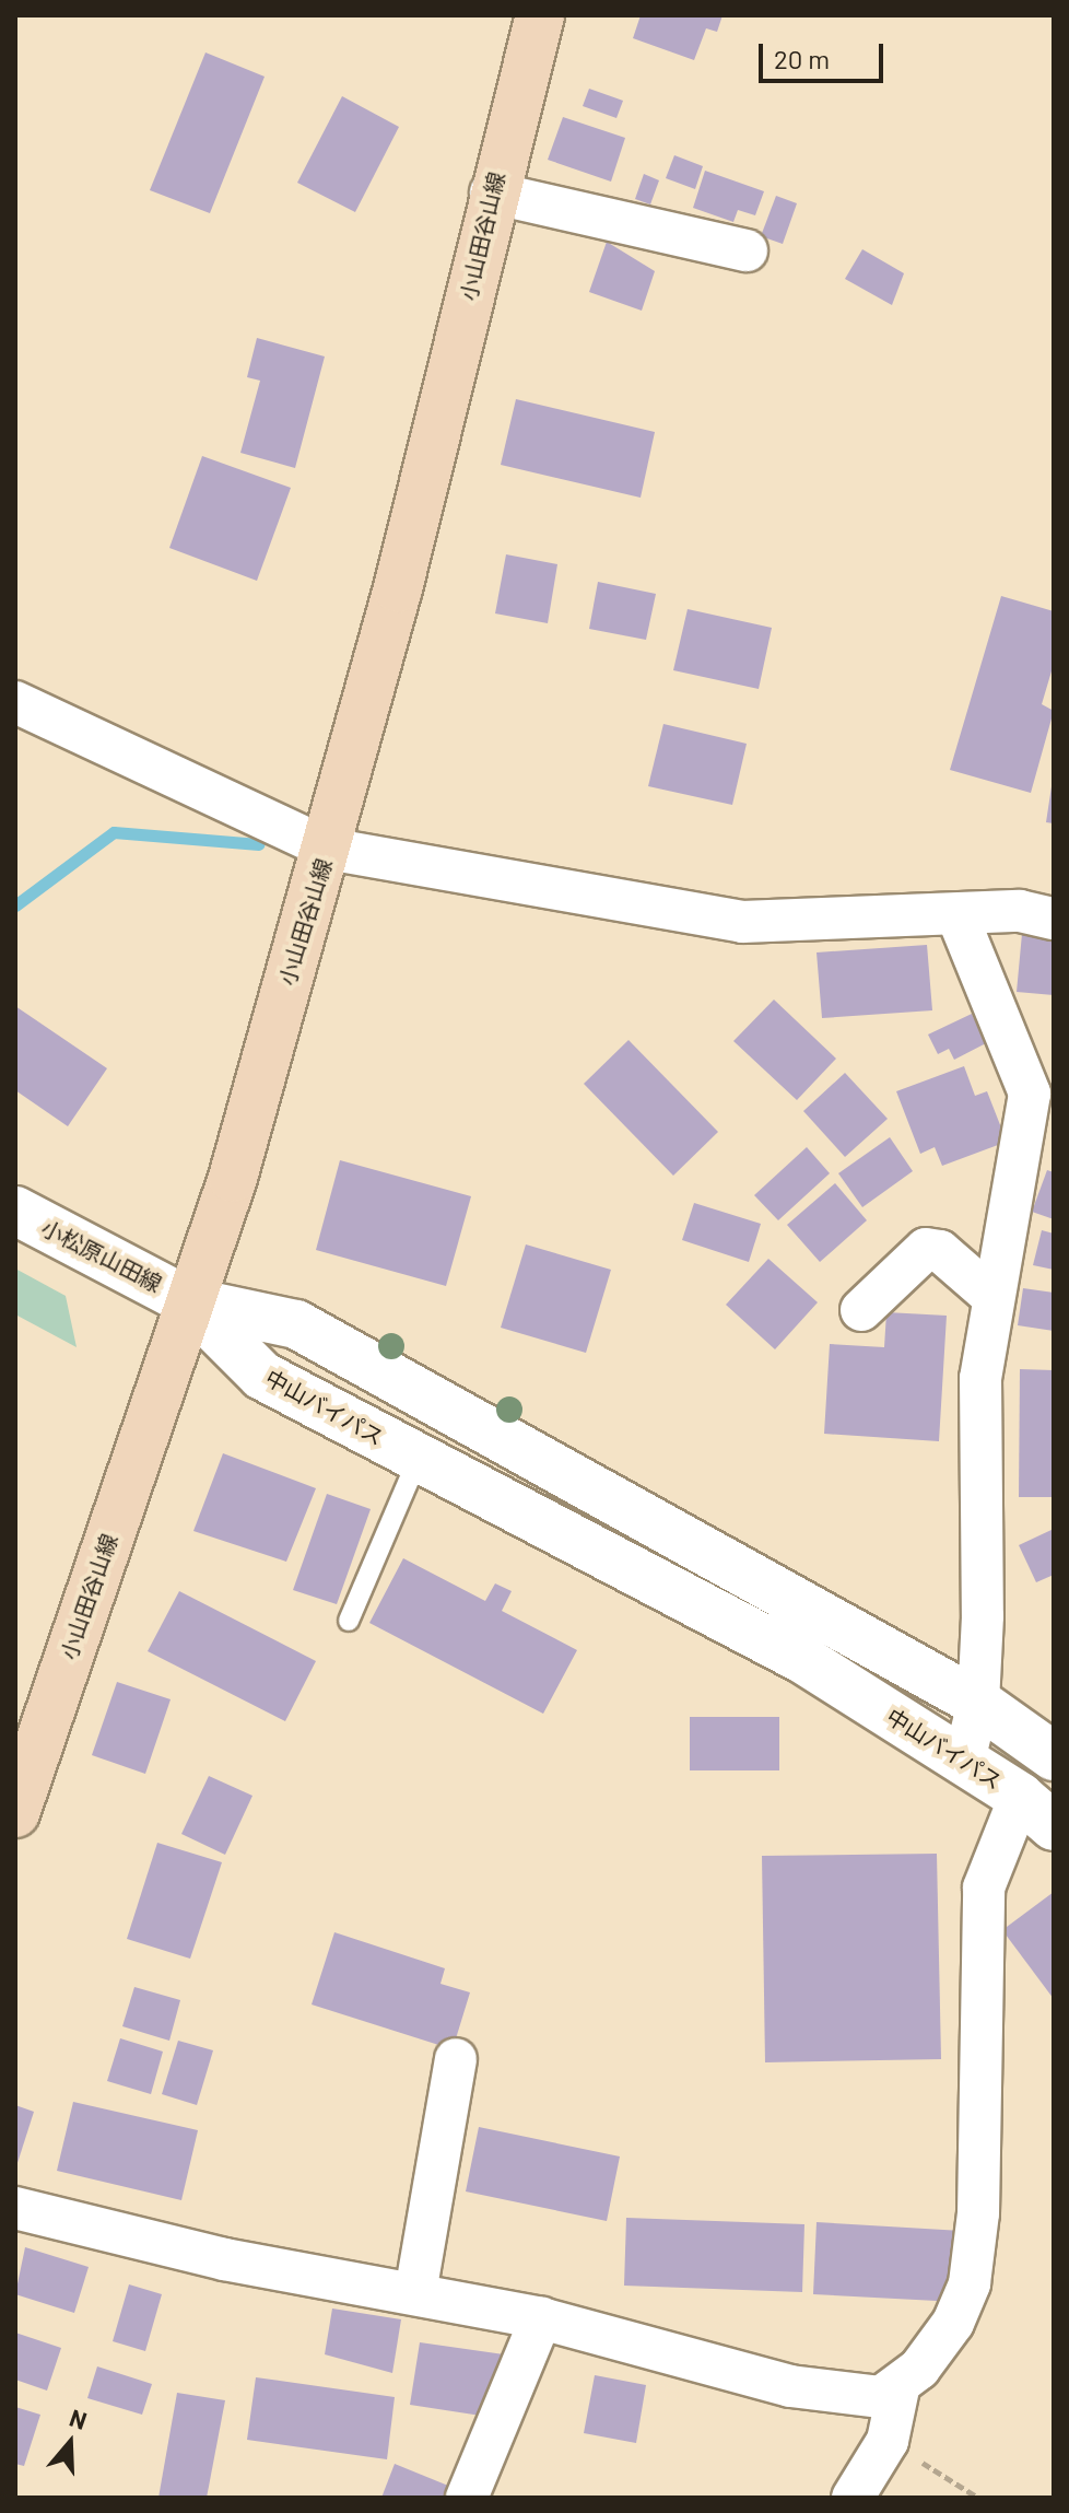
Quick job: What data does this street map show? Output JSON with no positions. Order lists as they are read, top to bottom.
{
  "streets": {
    "main road": ["小山田谷山線"],
    "street": ["小松原山田線", "中山バイパス"]
  },
  "crossings": [
    ["小山田谷山線", "小松原山田線"],
    ["小山田谷山線", "中山バイパス"],
    ["小松原山田線", "中山バイパス"]
  ],
  "scale_bar": "20 m",
  "north": "top"
}
